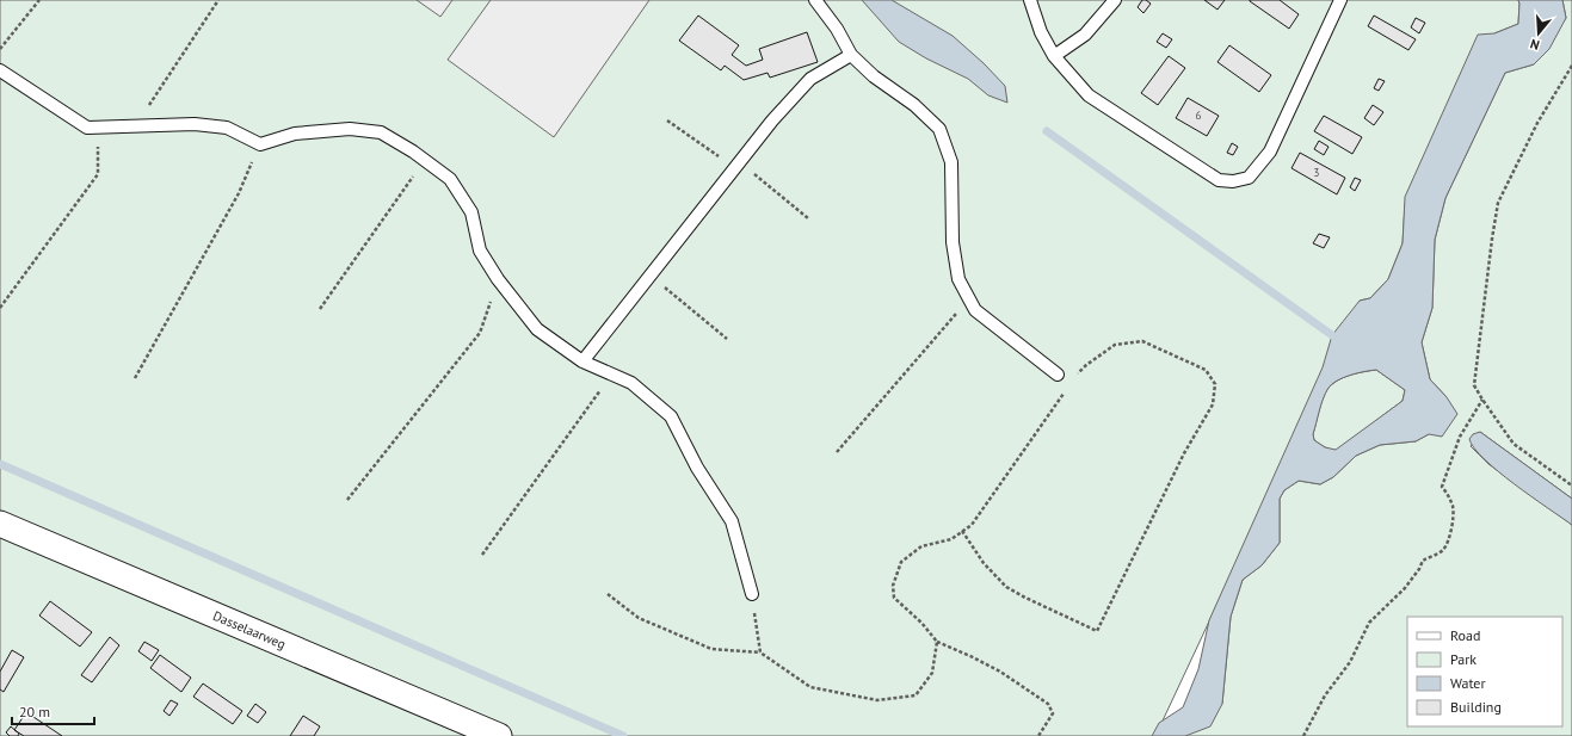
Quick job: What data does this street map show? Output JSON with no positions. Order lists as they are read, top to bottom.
{
  "streets": {
    "street": ["Dasselaarweg"]
  },
  "house_numbers": ["6", "3"],
  "legend": [
    "Road",
    "Park",
    "Water",
    "Building"
  ],
  "scale_bar": "20 m",
  "north": "bottom"
}
